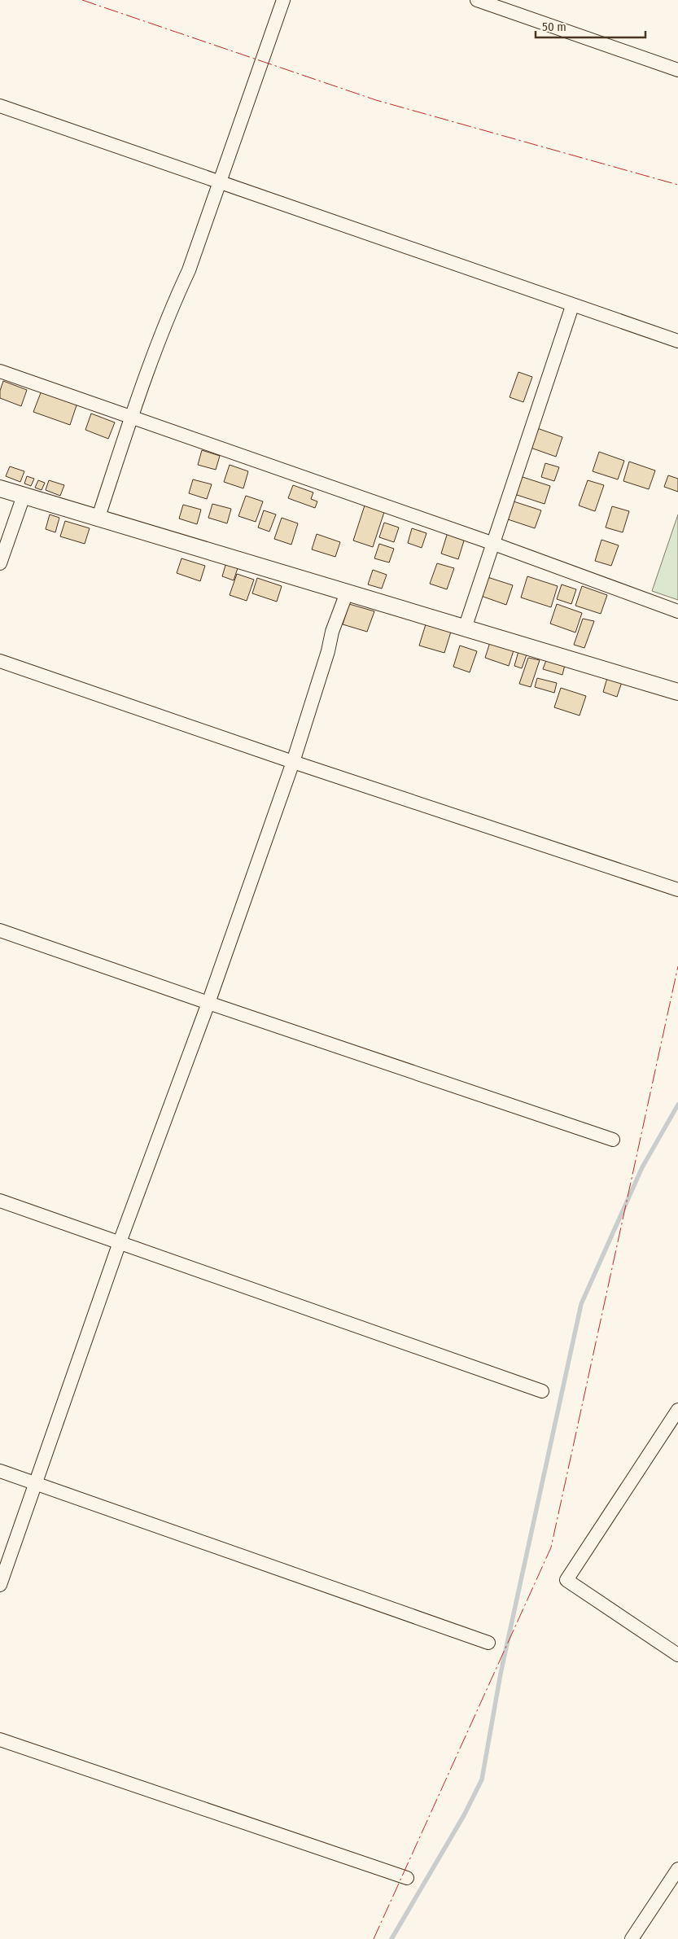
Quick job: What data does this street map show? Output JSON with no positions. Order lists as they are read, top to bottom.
{
  "scale_bar": "50 m"
}
